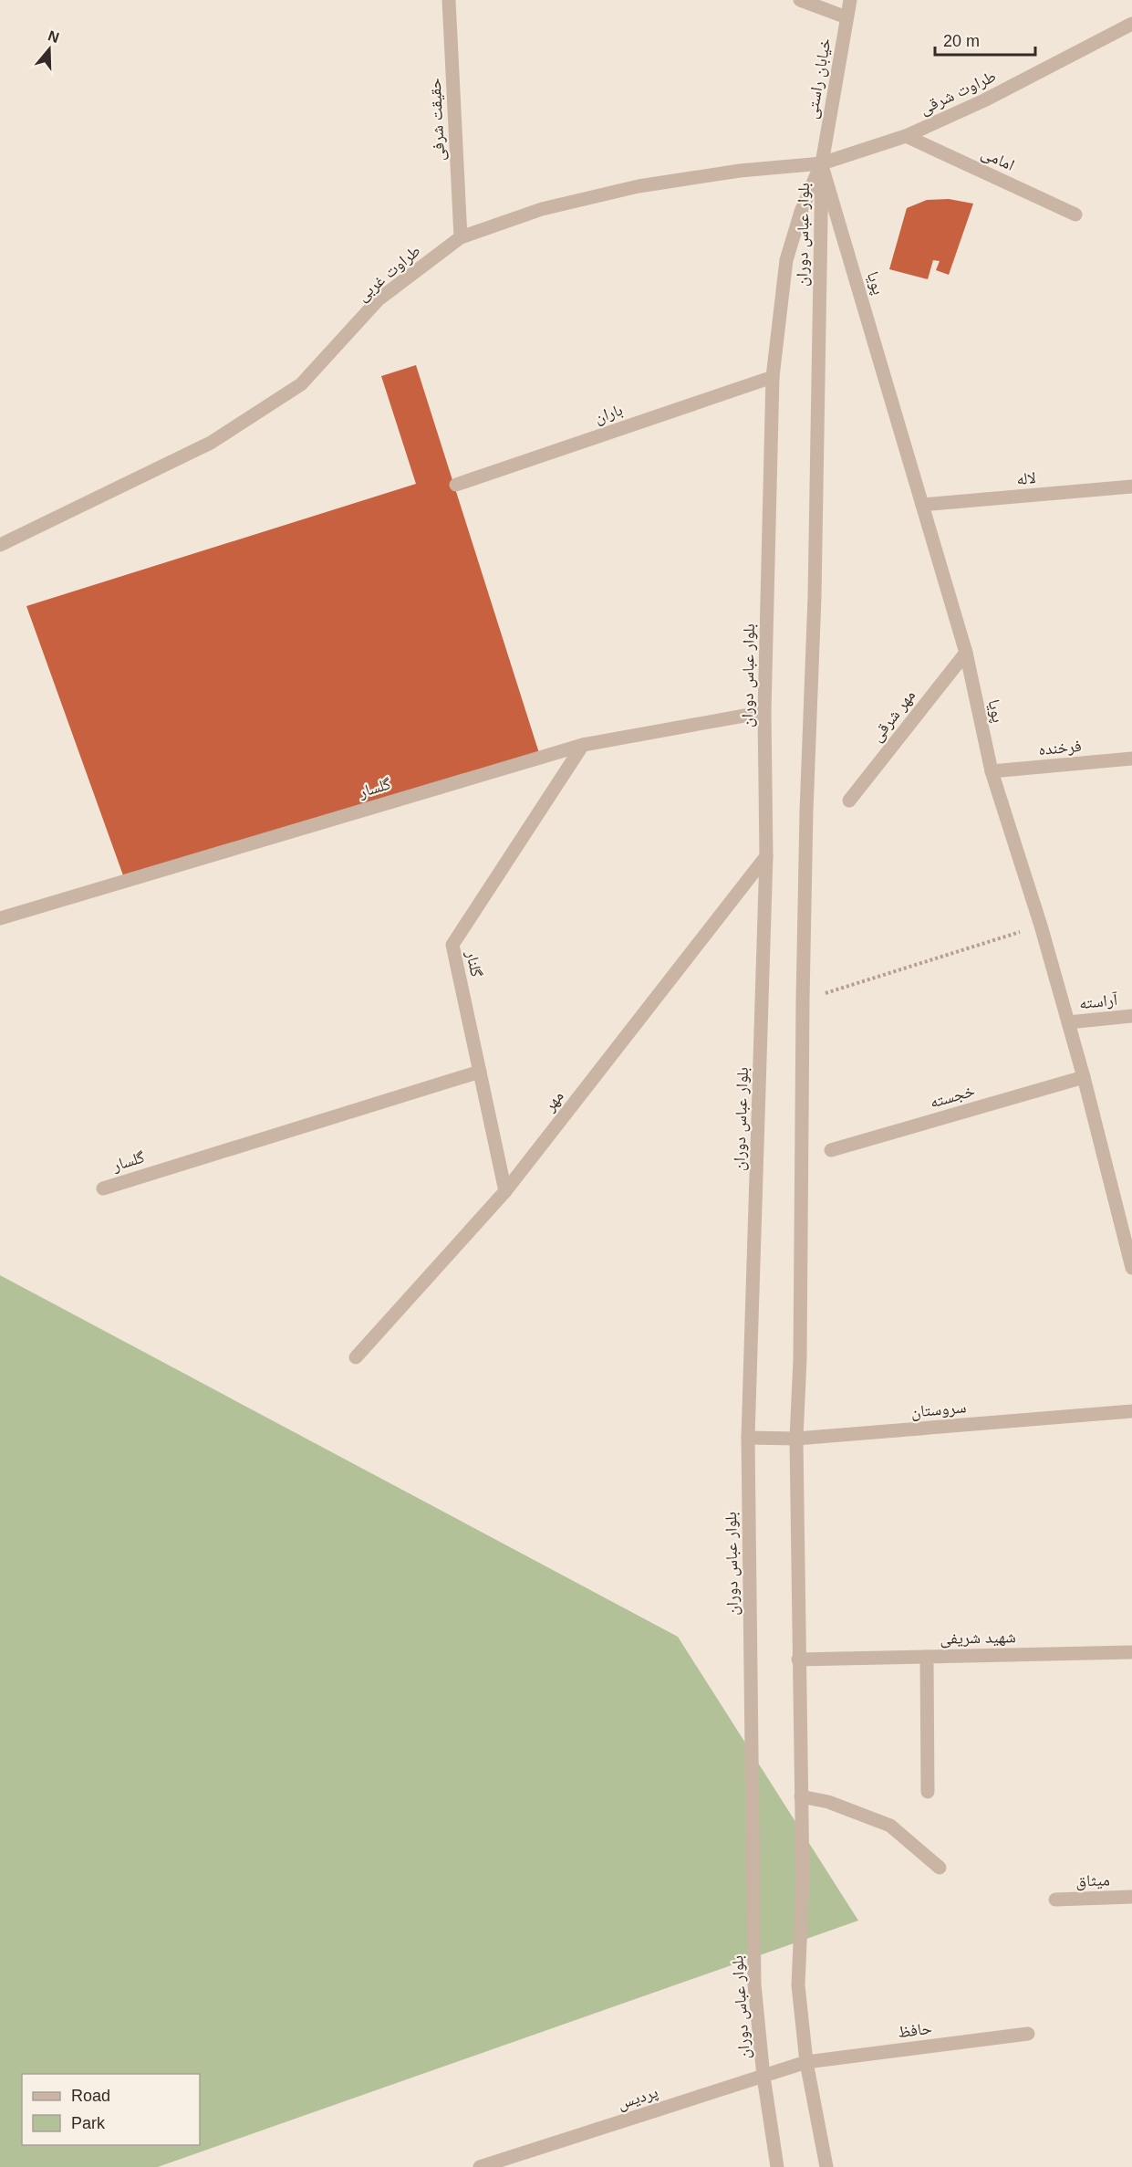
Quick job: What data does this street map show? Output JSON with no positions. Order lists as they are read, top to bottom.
{
  "streets": {
    "street": [
      "خیابان راستی",
      "طراوت شرقی",
      "حقیقت شرفی",
      "امامی",
      "بلوار عباس دوران",
      "طراوت غربی",
      "پویا",
      "باران",
      "لاله",
      "مهر شرقی",
      "فرخنده",
      "گلسار",
      "گلنار",
      "آراسته",
      "خجسته",
      "مهر",
      "سروستان",
      "شهید شریفی",
      "میثاق",
      "حافظ",
      "پردیس"
    ]
  },
  "crossings": [
    ["خیابان راستی", "طراوت شرقی"],
    ["خیابان راستی", "بلوار عباس دوران"],
    ["خیابان راستی", "طراوت غربی"],
    ["خیابان راستی", "پویا"],
    ["طراوت شرقی", "امامی"],
    ["طراوت شرقی", "بلوار عباس دوران"],
    ["طراوت شرقی", "طراوت غربی"],
    ["طراوت شرقی", "پویا"],
    ["حقیقت شرفی", "طراوت غربی"],
    ["بلوار عباس دوران", "طراوت غربی"],
    ["بلوار عباس دوران", "پویا"],
    ["بلوار عباس دوران", "باران"],
    ["بلوار عباس دوران", "گلسار"],
    ["بلوار عباس دوران", "مهر"],
    ["بلوار عباس دوران", "سروستان"],
    ["بلوار عباس دوران", "حافظ"],
    ["بلوار عباس دوران", "پردیس"],
    ["طراوت غربی", "پویا"],
    ["پویا", "لاله"],
    ["پویا", "مهر شرقی"],
    ["پویا", "فرخنده"],
    ["پویا", "آراسته"],
    ["پویا", "خجسته"],
    ["گلسار", "گلنار"],
    ["گلنار", "مهر"],
    ["حافظ", "پردیس"]
  ],
  "legend": ["Road", "Park"],
  "scale_bar": "20 m",
  "north": "top"
}
